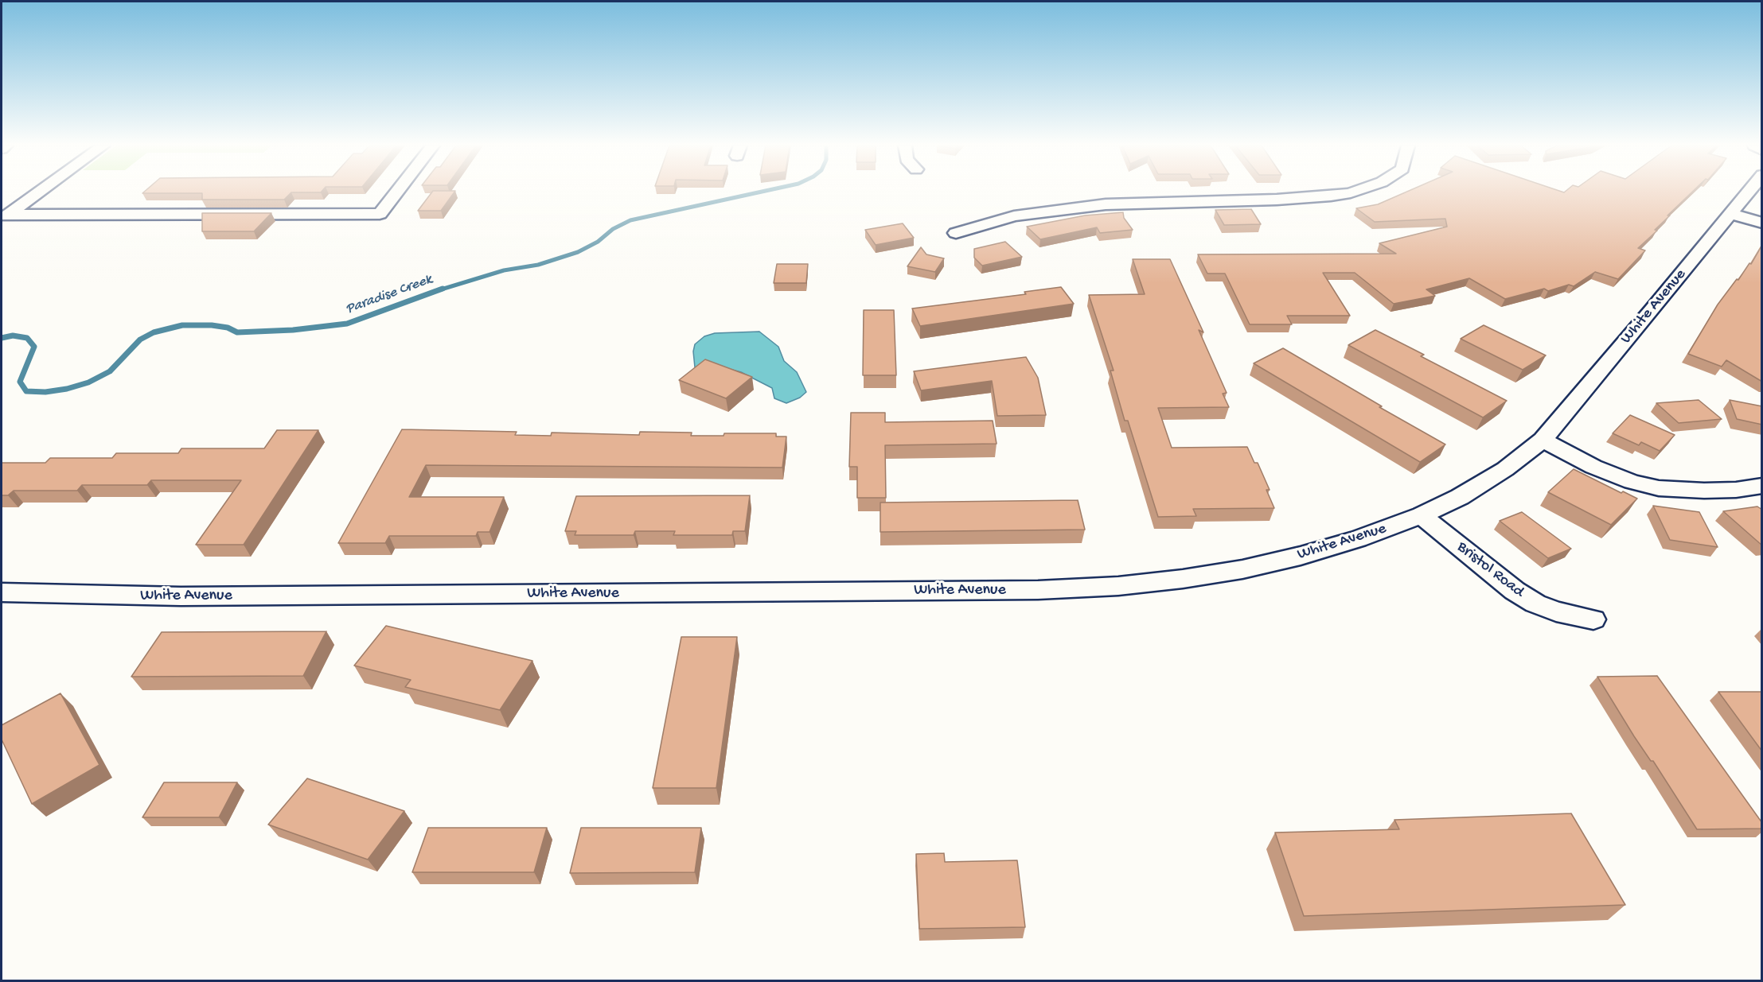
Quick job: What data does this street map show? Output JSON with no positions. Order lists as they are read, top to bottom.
{
  "streets": {
    "street": ["White Avenue", "Bristol Road"]
  },
  "crossings": [
    ["White Avenue", "Bristol Road"]
  ],
  "water": ["Paradise Creek"]
}
